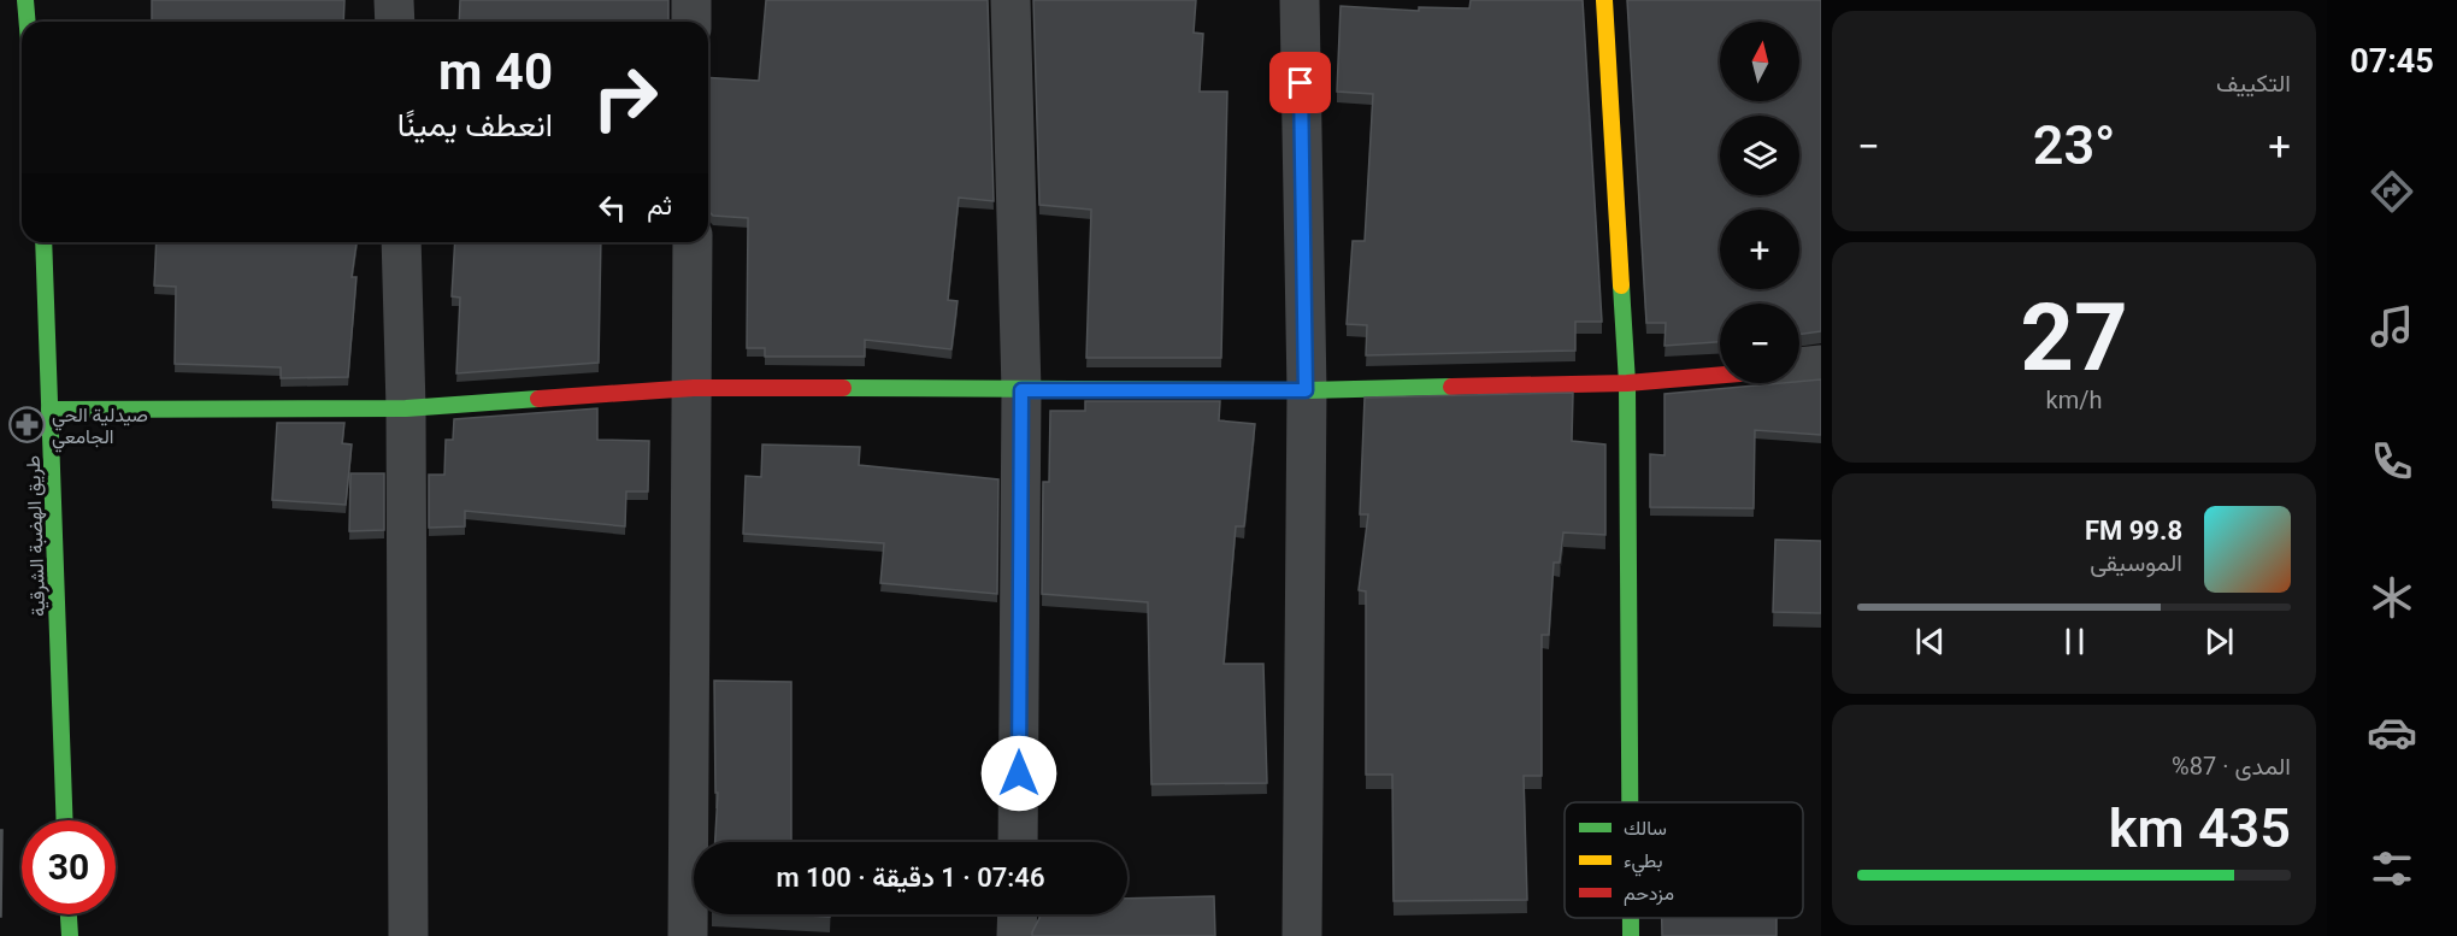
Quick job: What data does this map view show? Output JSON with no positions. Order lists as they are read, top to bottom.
{
  "streets": {
    "street": ["طريق الهضبة الشرقية"]
  },
  "places": {
    "pharmacy": ["صيدلية الحي الجامعي"]
  },
  "legend": ["سالك", "بطيء", "مزدحم"],
  "north": "top",
  "page": {
    "tabs": "07:45",
    "tile": [
      "التكييف",
      ["27", "km/h"],
      ["المدى · 87%", "435 km"]
    ],
    "map_buttons": ["+", "−"],
    "turn": ["40 m", "انعطف يمينًا"],
    "heat": ["−", "23°", "+"],
    "then": "ثم",
    "song": ["99.8 FM", "الموسيقى"],
    "limit": "30",
    "trip": "07:46 · 1 دقيقة · 100 m"
  }
}
